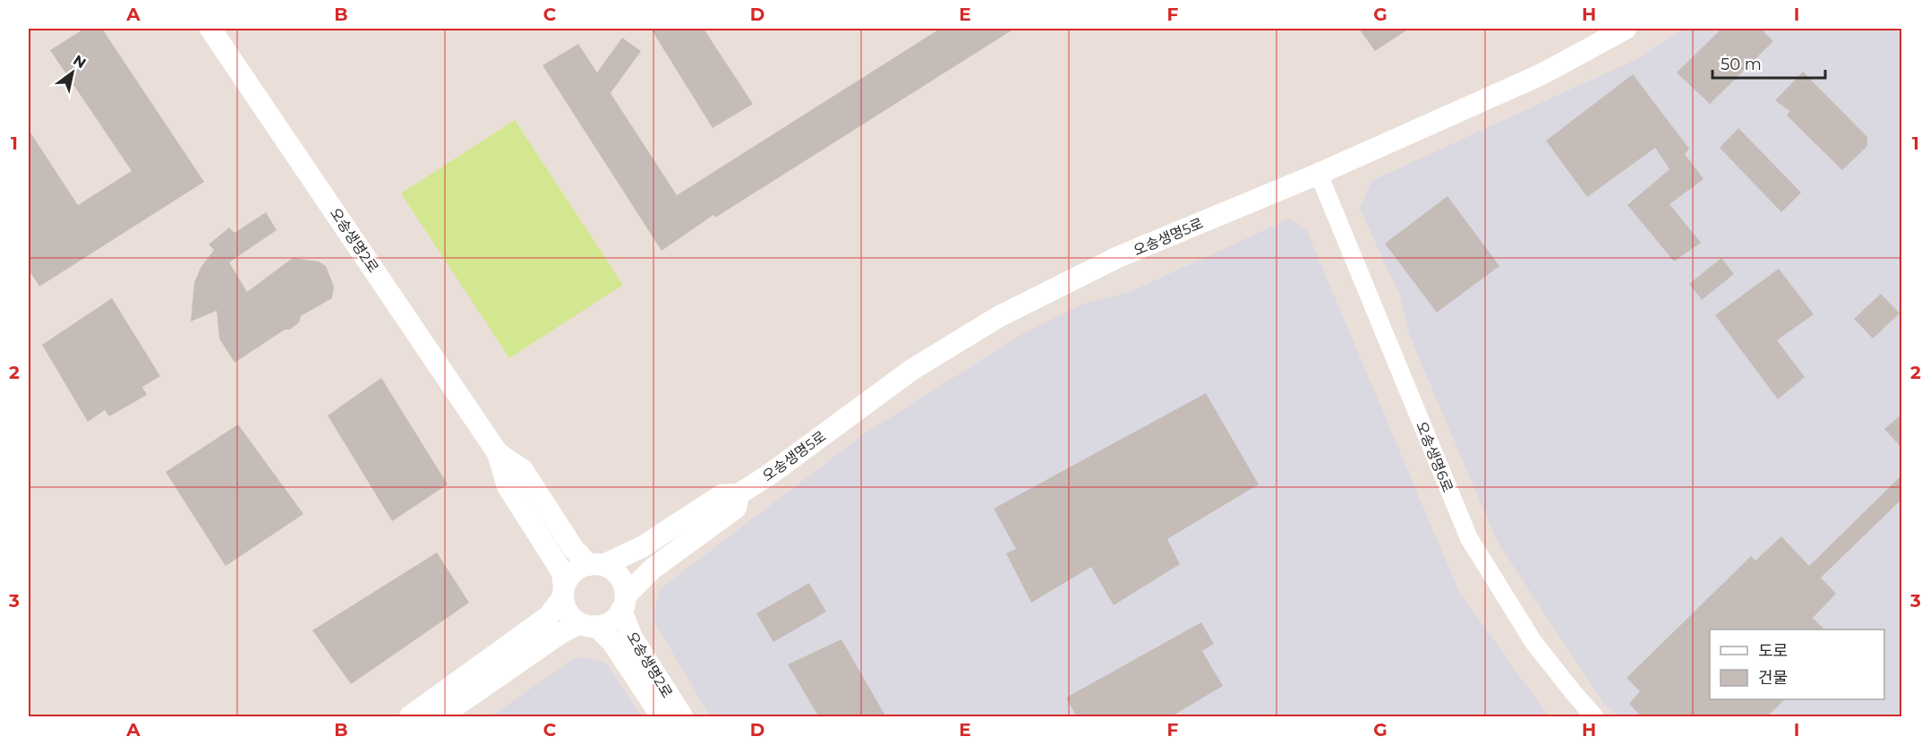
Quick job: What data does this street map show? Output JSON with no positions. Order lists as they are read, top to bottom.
{
  "streets": {
    "street": ["오송생명5로", "오송생명2로", "오송생명6로"]
  },
  "crossings": [
    ["오송생명5로", "오송생명2로"],
    ["오송생명5로", "오송생명6로"]
  ],
  "legend": ["도로", "건물"],
  "scale_bar": "50 m",
  "north": "top right",
  "grid": {
    "columns": [
      "A",
      "B",
      "C",
      "D",
      "E",
      "F",
      "G",
      "H",
      "I"
    ],
    "rows": ["1", "2", "3"]
  }
}
